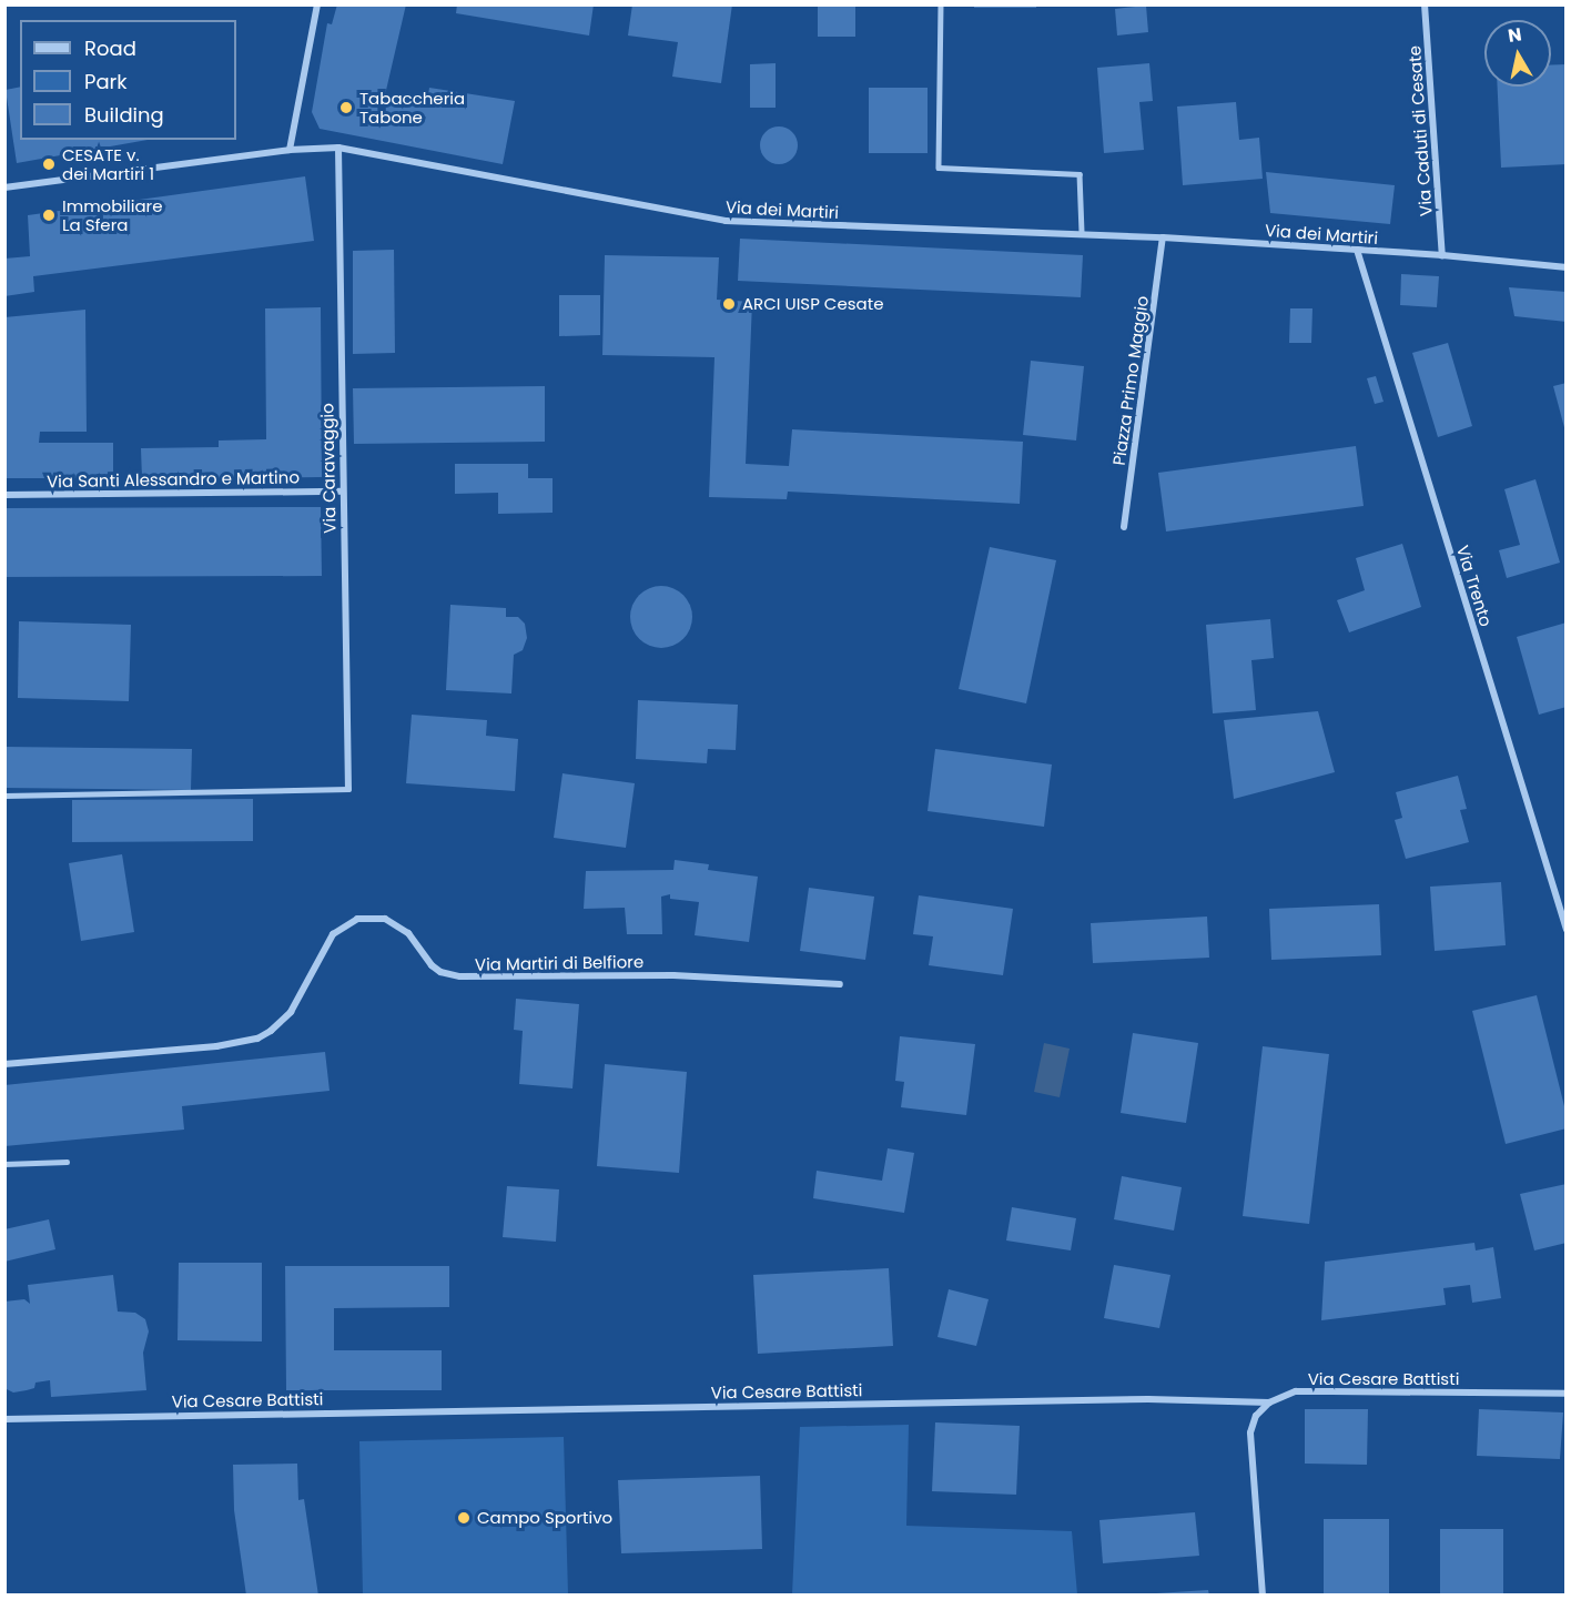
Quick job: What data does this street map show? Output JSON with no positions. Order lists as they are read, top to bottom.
{
  "streets": {
    "street": [
      "Via Caduti di Cesate",
      "Via dei Martiri",
      "Piazza Primo Maggio",
      "Via Caravaggio",
      "Via Santi Alessandro e Martino",
      "Via Trento",
      "Via Martiri di Belfiore",
      "Via Cesare Battisti"
    ]
  },
  "crossings": [
    ["Via Caduti di Cesate", "Via dei Martiri"],
    ["Via dei Martiri", "Piazza Primo Maggio"],
    ["Via dei Martiri", "Via Caravaggio"],
    ["Via dei Martiri", "Via Trento"],
    ["Via Caravaggio", "Via Santi Alessandro e Martino"]
  ],
  "places": [
    "Tabaccheria Tabone",
    "CESATE v. dei Martiri 1",
    "Immobiliare La Sfera",
    "ARCI UISP Cesate",
    "Campo Sportivo"
  ],
  "legend": ["Road", "Park", "Building"],
  "north": "top"
}
